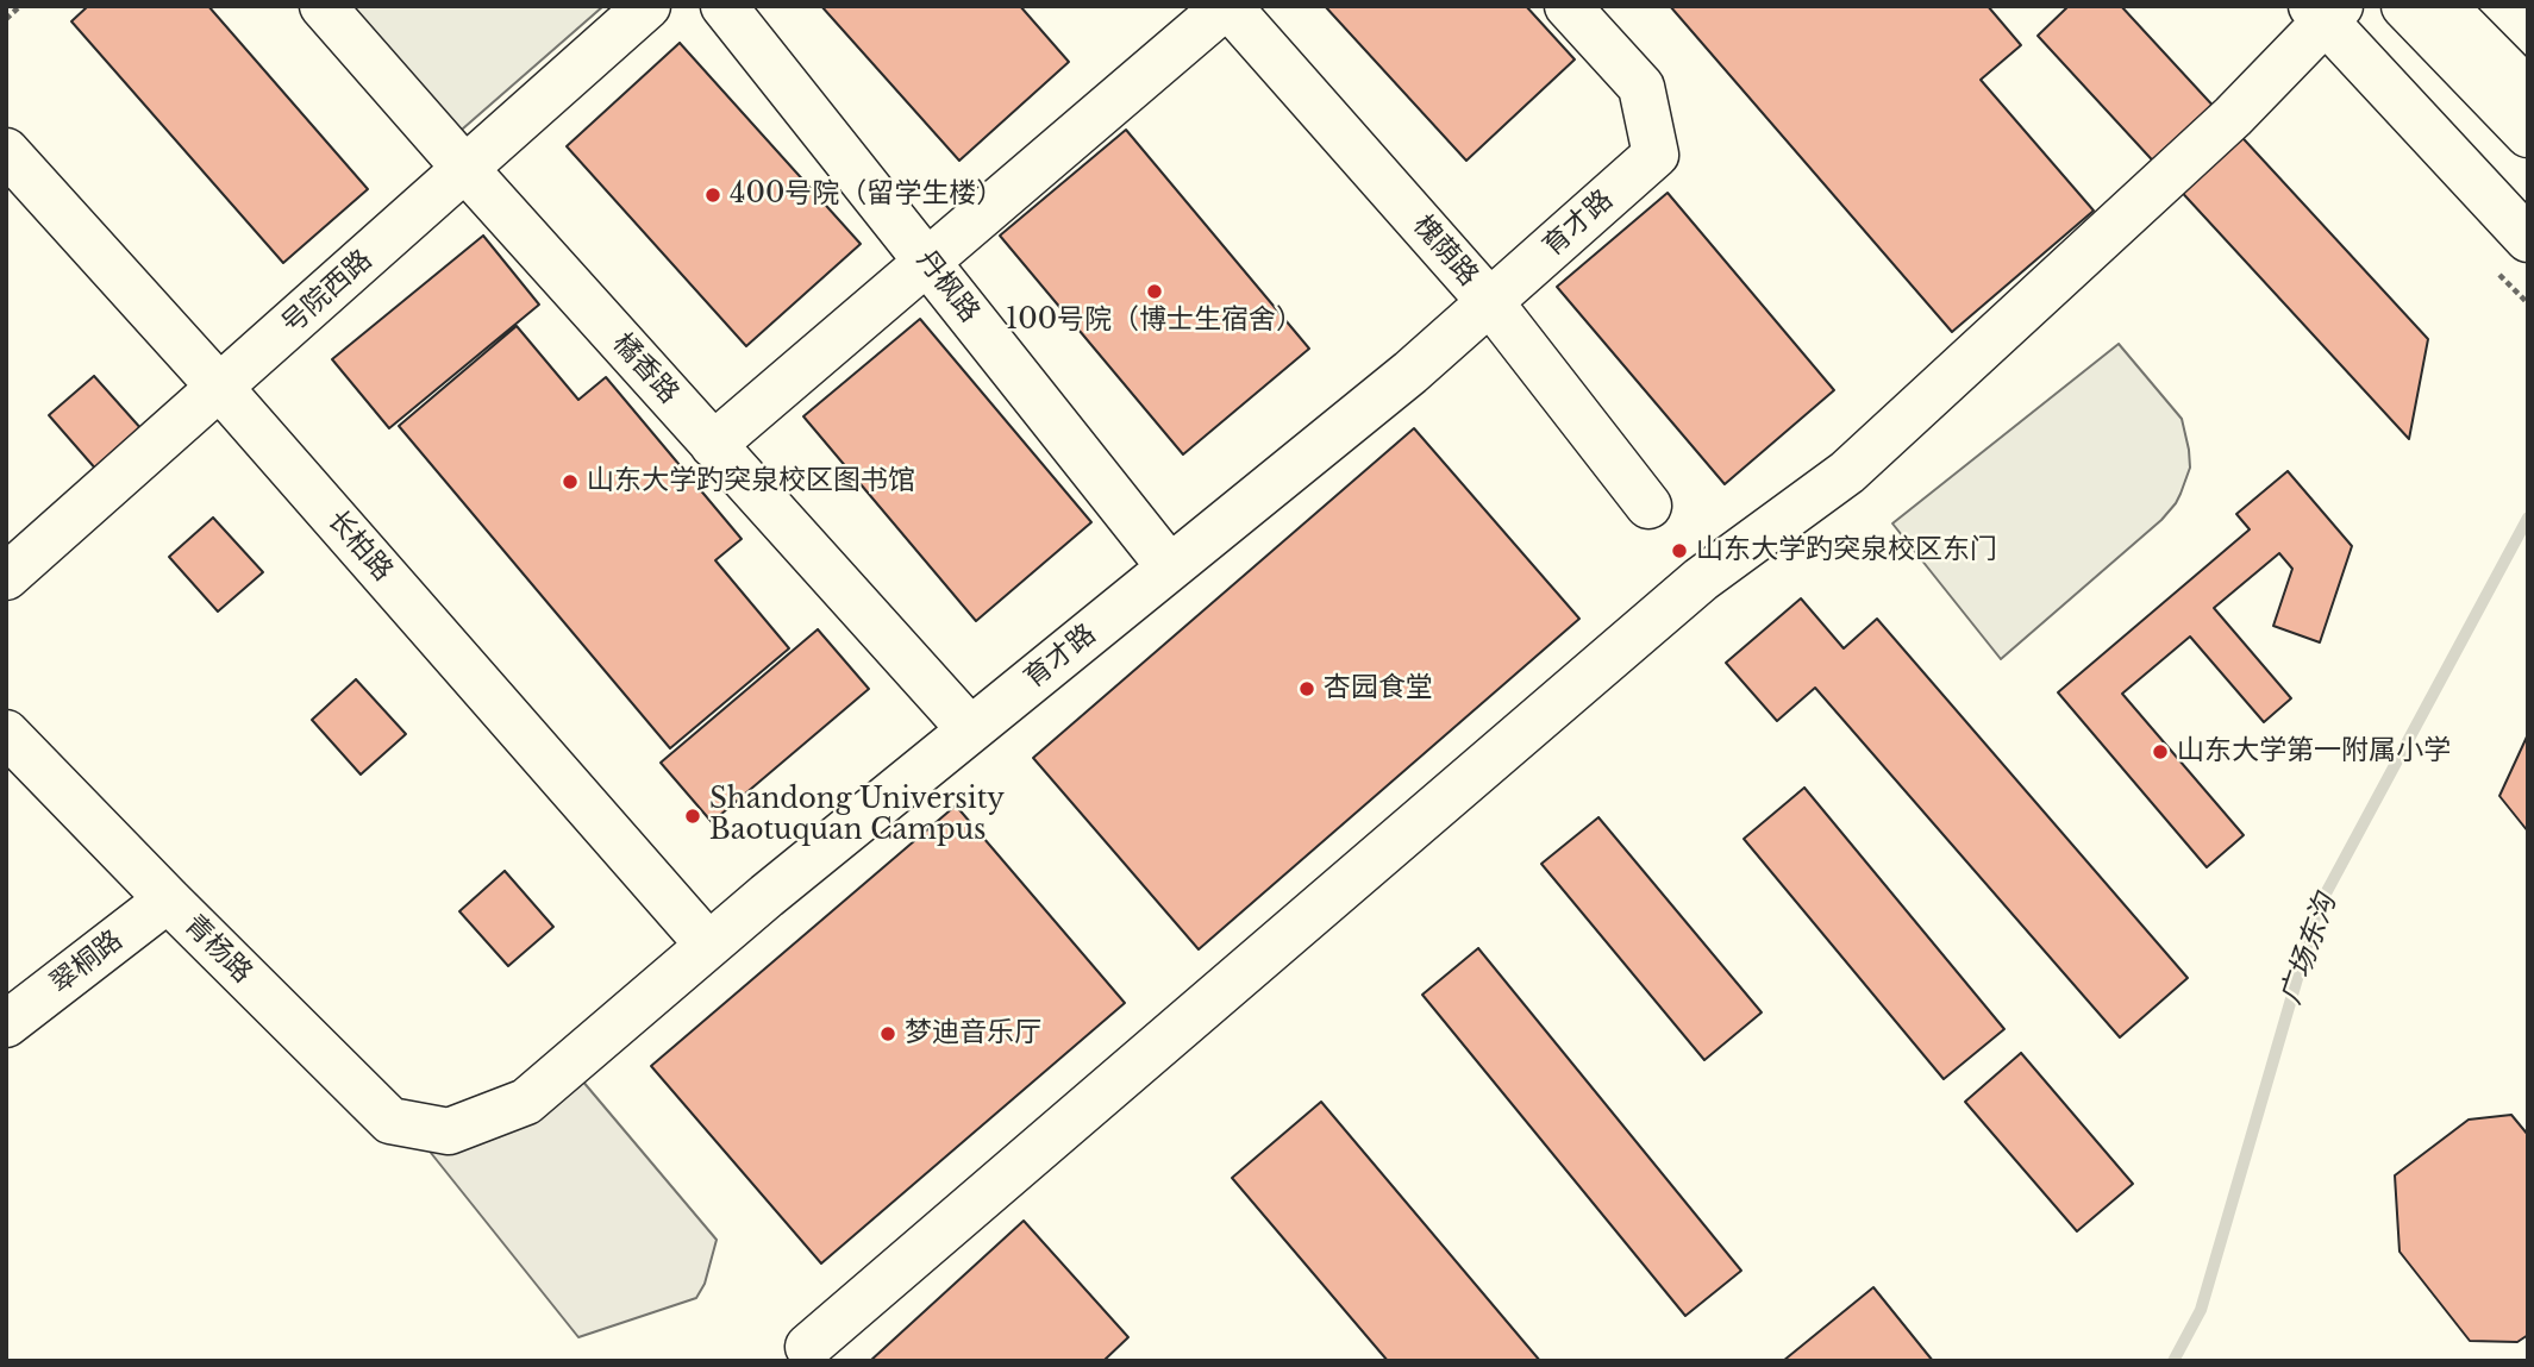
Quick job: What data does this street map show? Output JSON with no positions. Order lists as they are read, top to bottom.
{
  "streets": {
    "main road": [
      "育才路",
      "槐荫路",
      "丹枫路",
      "号院西路",
      "橘香路",
      "长柏路",
      "青杨路",
      "翠桐路"
    ]
  },
  "crossings": [
    ["育才路", "槐荫路"],
    ["育才路", "丹枫路"],
    ["育才路", "橘香路"],
    ["育才路", "长柏路"],
    ["育才路", "青杨路"],
    ["号院西路", "橘香路"],
    ["号院西路", "长柏路"],
    ["青杨路", "翠桐路"]
  ],
  "water": ["广场东沟"],
  "places": [
    "400号院（留学生楼）",
    "100号院（博士生宿舍）",
    "山东大学趵突泉校区图书馆",
    "山东大学趵突泉校区东门",
    "杏园食堂",
    "山东大学第一附属小学",
    "Shandong University Baotuquan Campus",
    "梦迪音乐厅"
  ]
}
